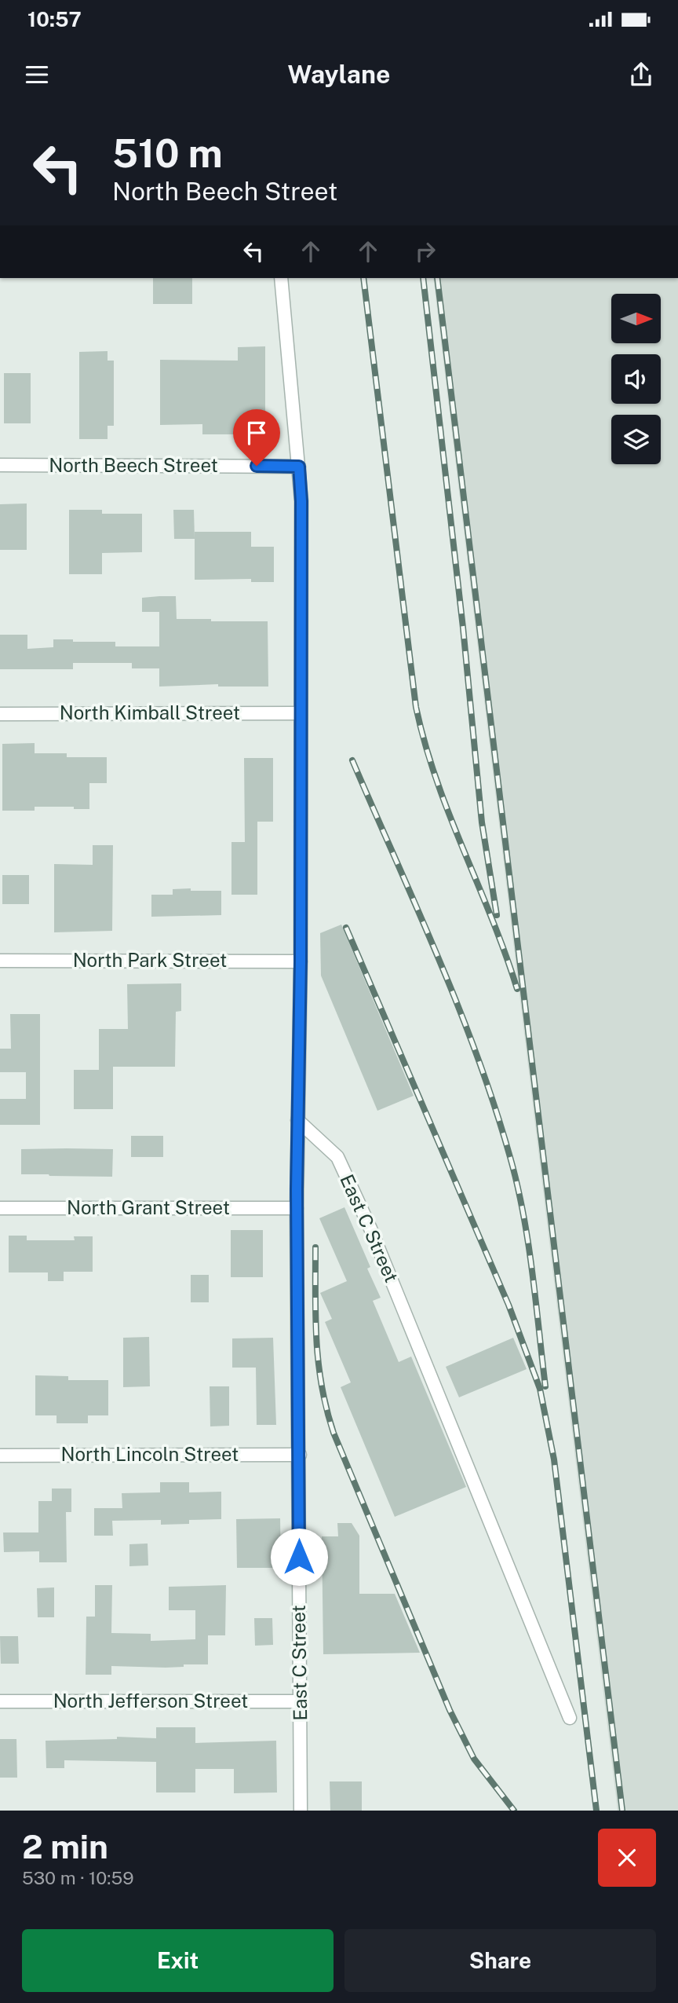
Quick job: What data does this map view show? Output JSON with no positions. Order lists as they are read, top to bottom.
{
  "streets": {
    "street": [
      "North Beech Street",
      "North Kimball Street",
      "North Park Street",
      "North Grant Street",
      "East C Street",
      "North Lincoln Street",
      "North Jefferson Street"
    ]
  },
  "crossings": [
    ["North Beech Street", "East C Street"],
    ["North Kimball Street", "East C Street"],
    ["North Park Street", "East C Street"],
    ["North Grant Street", "East C Street"],
    ["East C Street", "North Lincoln Street"],
    ["East C Street", "North Jefferson Street"]
  ],
  "north": "right",
  "page": {
    "status": "10:57",
    "header": "Waylane",
    "turn": ["510 m", "North Beech Street"],
    "heading": ["2 min", "530 m · 10:59"],
    "buttons": ["Exit", "Share"]
  }
}
